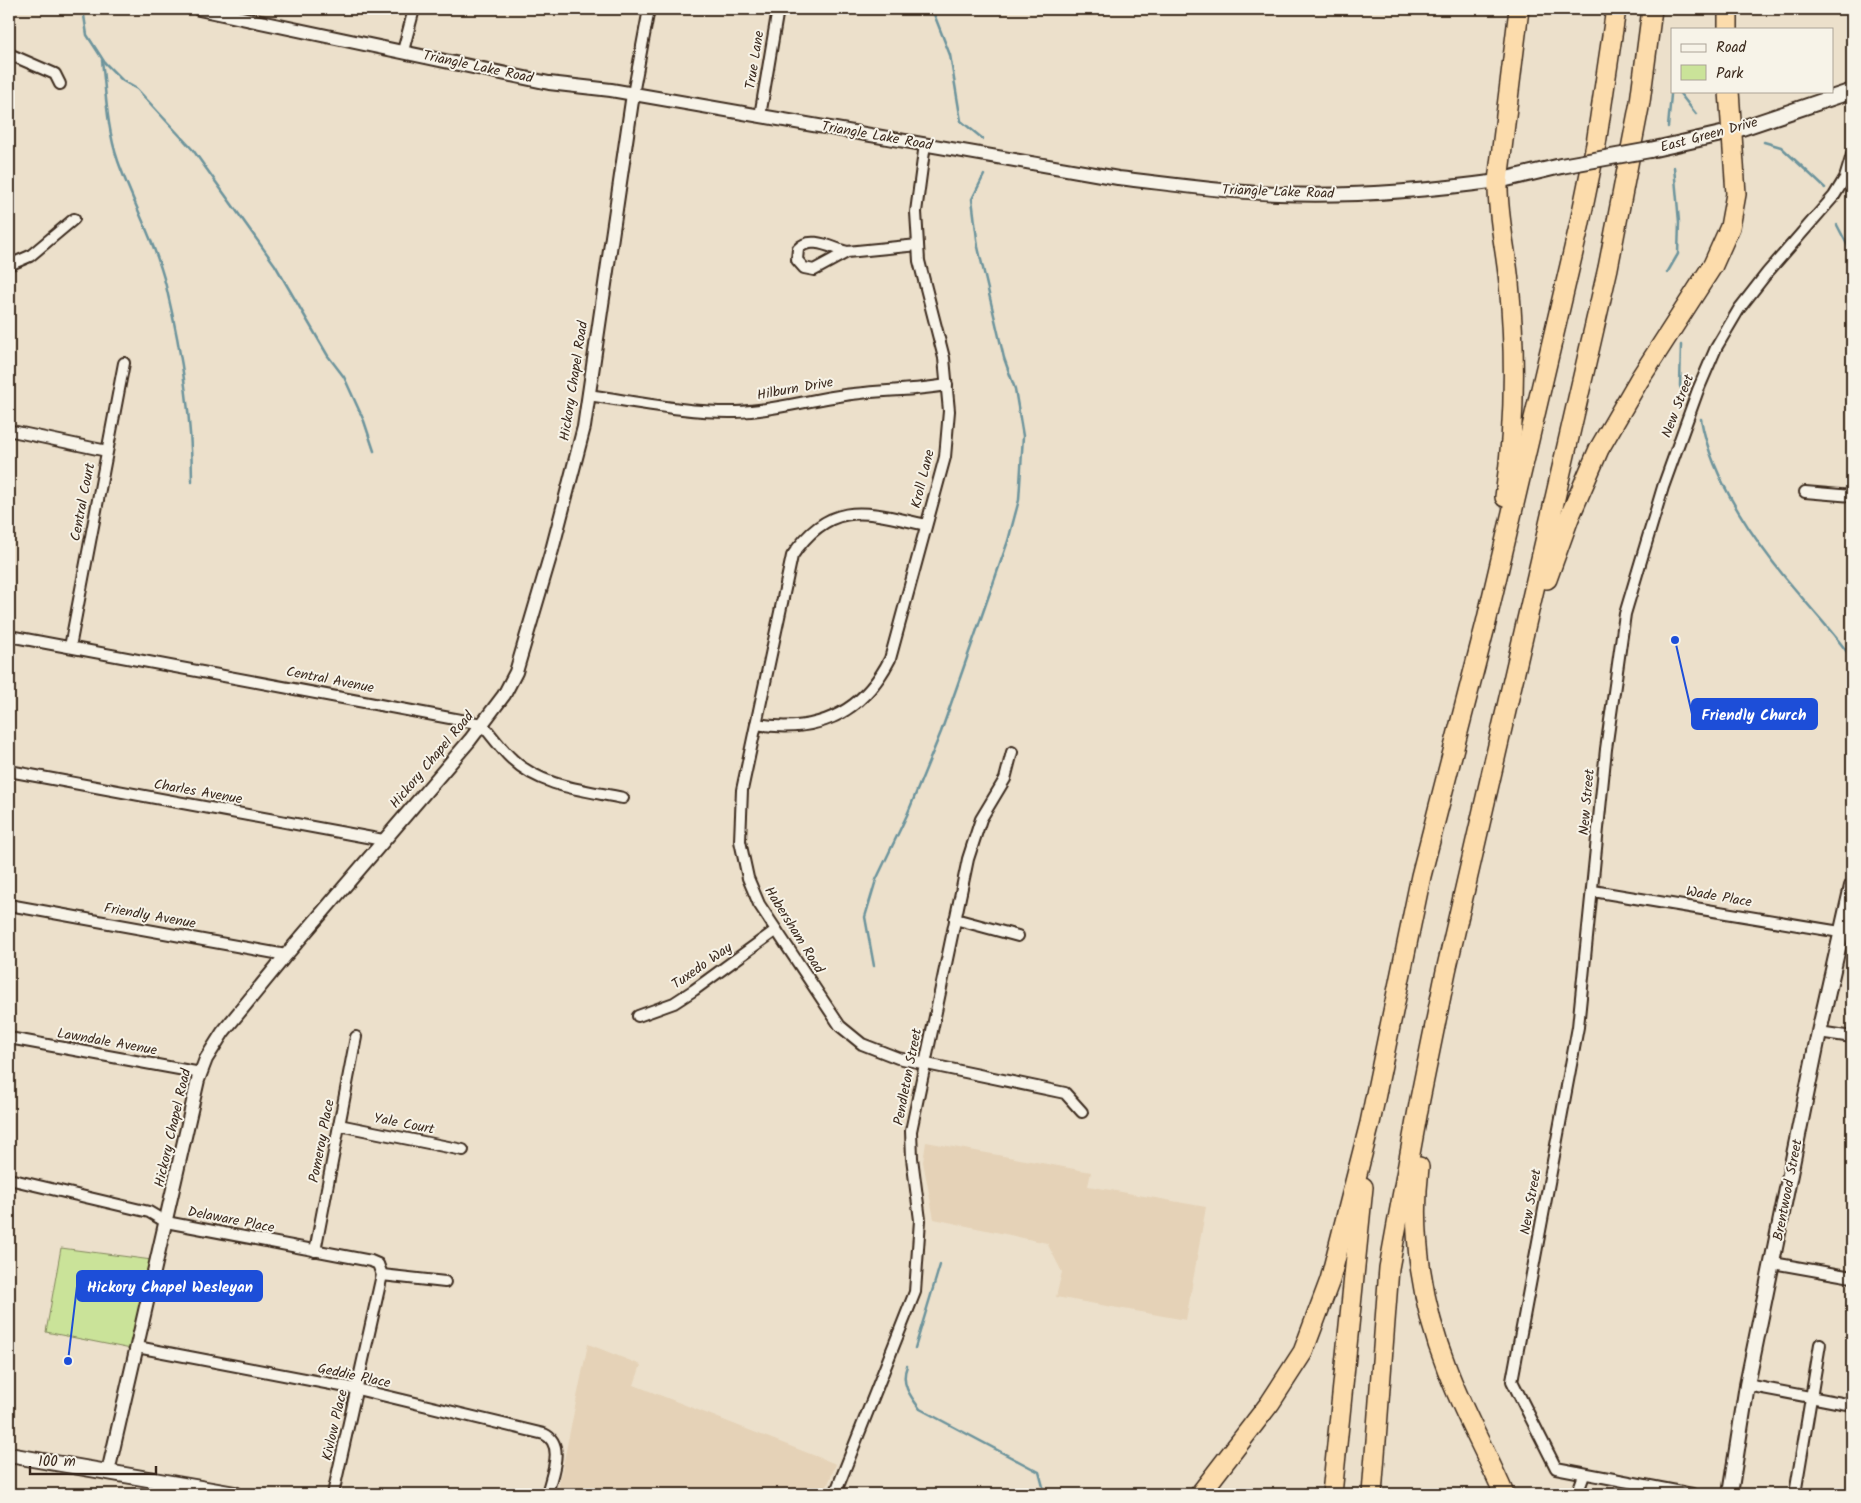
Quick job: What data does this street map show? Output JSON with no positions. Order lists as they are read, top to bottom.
{
  "streets": {
    "main road": ["Triangle Lake Road", "East Green Drive", "Brentwood Street"],
    "street": [
      "True Lane",
      "Hickory Chapel Road",
      "Hilburn Drive",
      "New Street",
      "Kroll Lane",
      "Central Court",
      "Central Avenue",
      "Charles Avenue",
      "Wade Place",
      "Friendly Avenue",
      "Habersham Road",
      "Tuxedo Way",
      "Lawndale Avenue",
      "Pendleton Street",
      "Yale Court",
      "Pomeroy Place",
      "Delaware Place",
      "Geddie Place",
      "Kivlow Place"
    ]
  },
  "crossings": [
    ["True Lane", "Triangle Lake Road"],
    ["Triangle Lake Road", "East Green Drive"],
    ["Triangle Lake Road", "Hickory Chapel Road"],
    ["Triangle Lake Road", "Kroll Lane"],
    ["Hickory Chapel Road", "Hilburn Drive"],
    ["Hickory Chapel Road", "Central Avenue"],
    ["Hickory Chapel Road", "Charles Avenue"],
    ["Hickory Chapel Road", "Friendly Avenue"],
    ["Hickory Chapel Road", "Lawndale Avenue"],
    ["Hickory Chapel Road", "Delaware Place"],
    ["Hickory Chapel Road", "Geddie Place"],
    ["Hilburn Drive", "Kroll Lane"],
    ["New Street", "Wade Place"],
    ["Kroll Lane", "Habersham Road"],
    ["Central Court", "Central Avenue"],
    ["Wade Place", "Brentwood Street"],
    ["Habersham Road", "Tuxedo Way"],
    ["Habersham Road", "Pendleton Street"],
    ["Yale Court", "Pomeroy Place"],
    ["Pomeroy Place", "Delaware Place"],
    ["Delaware Place", "Kivlow Place"],
    ["Geddie Place", "Kivlow Place"]
  ],
  "places": ["Friendly Church", "Hickory Chapel Wesleyan"],
  "legend": ["Road", "Park"],
  "scale_bar": "100 m"
}
